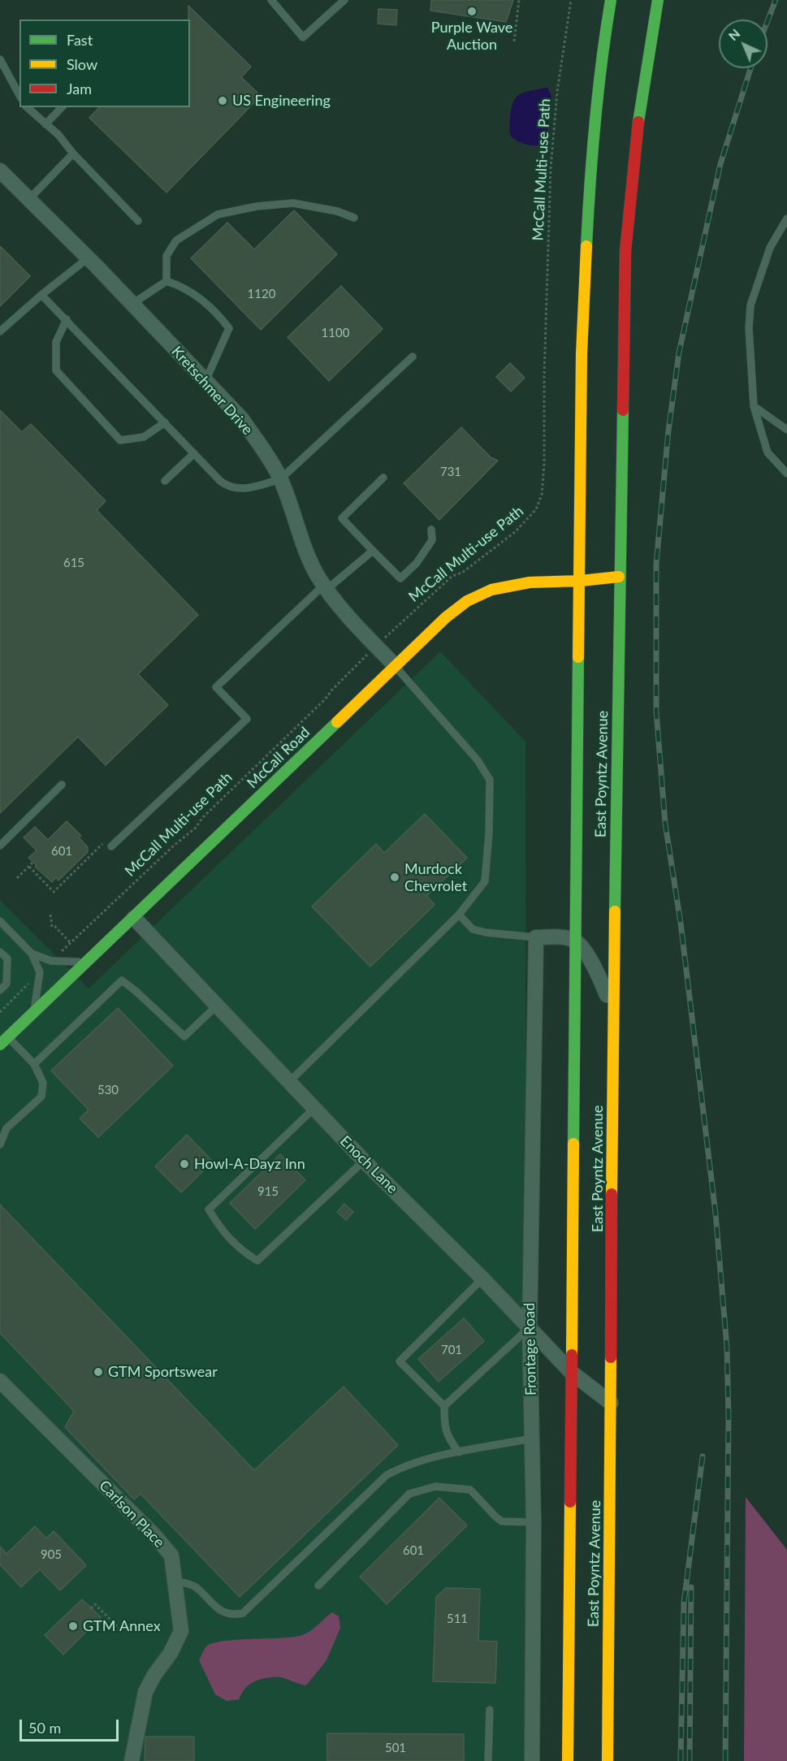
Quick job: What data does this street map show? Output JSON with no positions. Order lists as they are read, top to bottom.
{
  "streets": {
    "main road": ["McCall Road", "East Poyntz Avenue"],
    "street": [
      "Kretschmer Drive",
      "Enoch Lane",
      "Frontage Road",
      "Carlson Place"
    ],
    "path": ["McCall Multi-use Path"]
  },
  "crossings": [
    ["McCall Multi-use Path", "Kretschmer Drive"],
    ["Kretschmer Drive", "McCall Road"],
    ["McCall Road", "East Poyntz Avenue"],
    ["McCall Road", "Enoch Lane"],
    ["East Poyntz Avenue", "Enoch Lane"],
    ["Enoch Lane", "Frontage Road"]
  ],
  "places": [
    "Purple Wave Auction",
    "US Engineering",
    "Murdock Chevrolet",
    "Howl-A-Dayz Inn",
    "GTM Sportswear",
    "GTM Annex"
  ],
  "house_numbers": [
    "1120",
    "1100",
    "731",
    "615",
    "601",
    "530",
    "915",
    "701",
    "601",
    "905",
    "511",
    "501"
  ],
  "legend": ["Fast", "Slow", "Jam"],
  "scale_bar": "50 m",
  "north": "top left"
}
